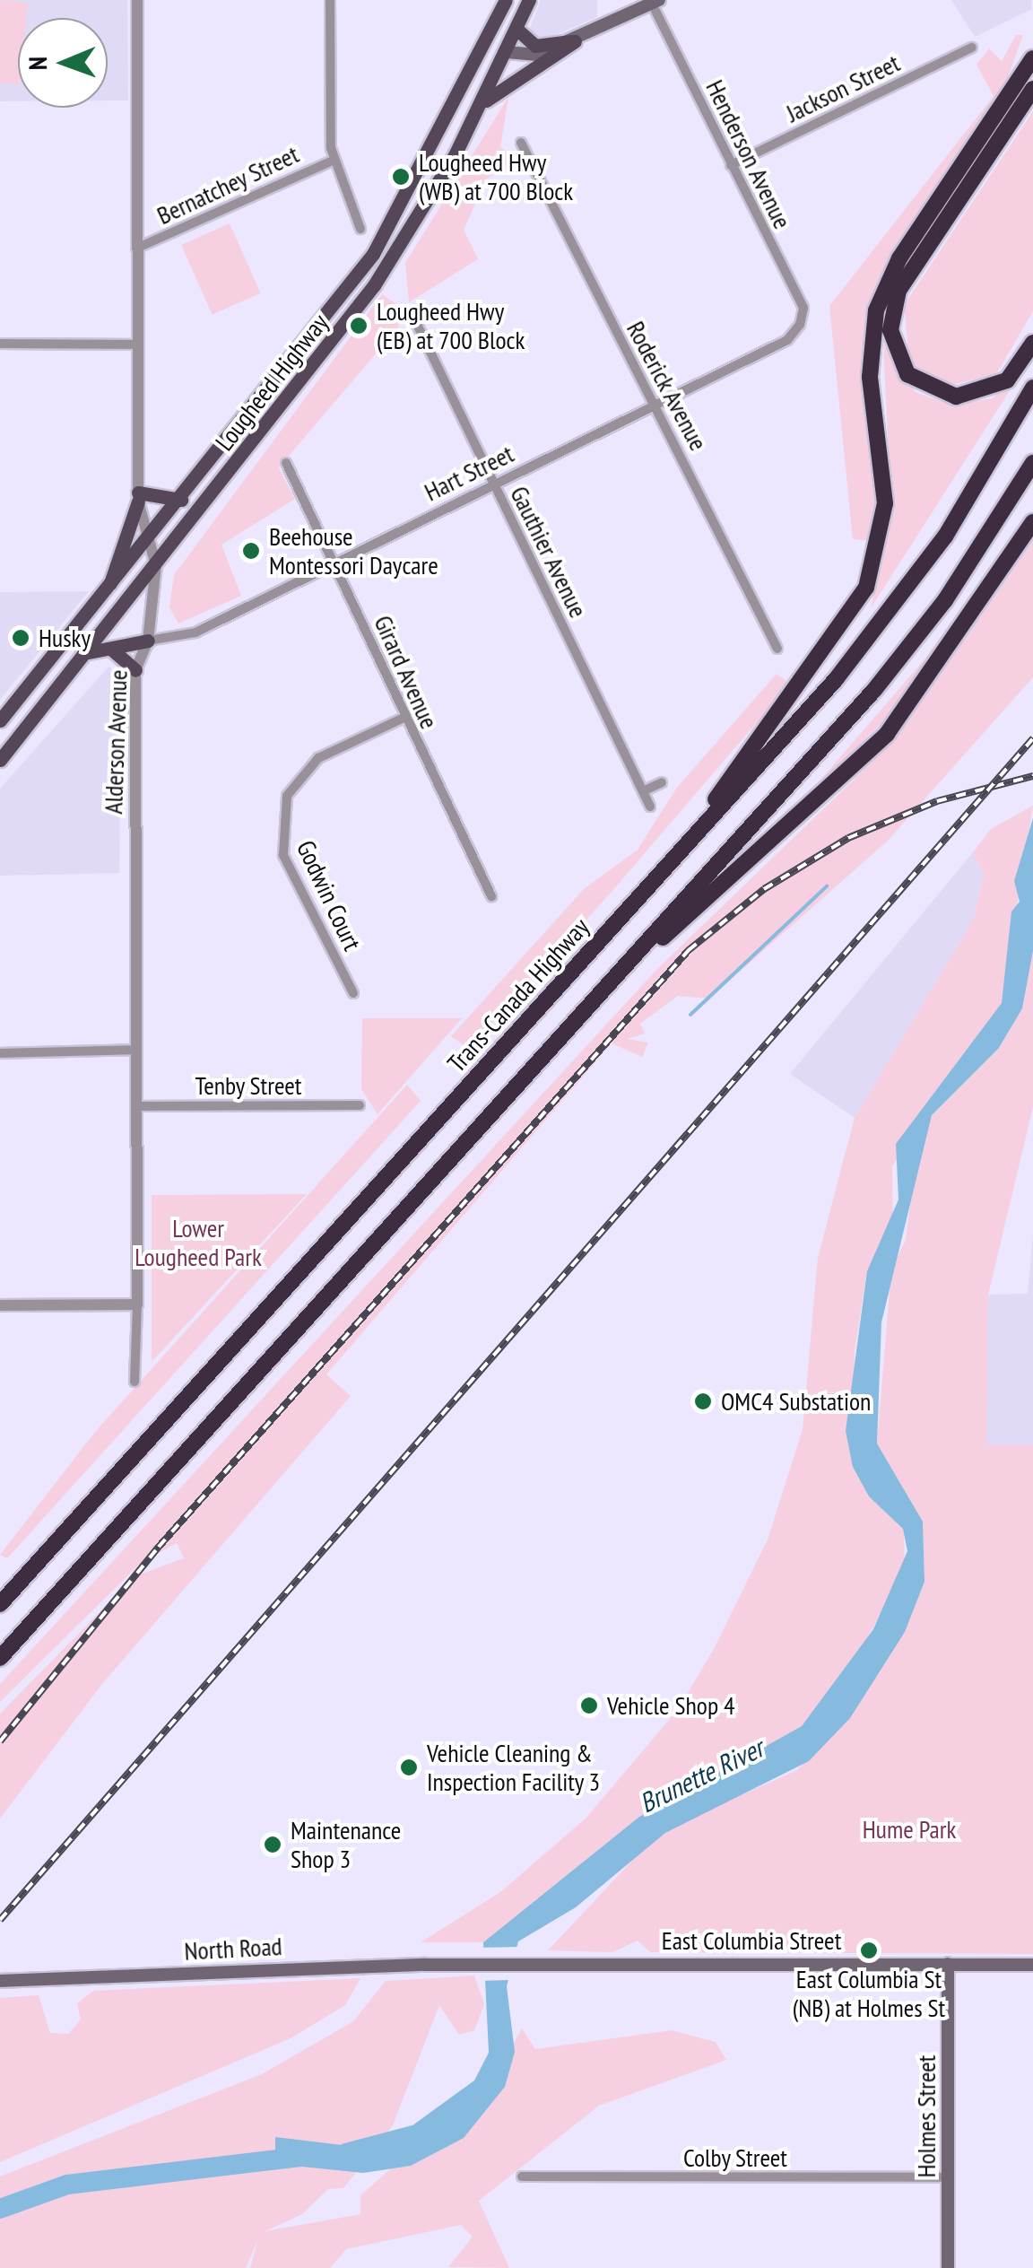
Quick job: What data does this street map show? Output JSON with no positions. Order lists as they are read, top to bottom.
{
  "streets": {
    "highway": ["Trans-Canada Highway"],
    "main road": [
      "Lougheed Highway",
      "East Columbia Street",
      "North Road",
      "Holmes Street"
    ],
    "street": [
      "Jackson Street",
      "Henderson Avenue",
      "Bernatchey Street",
      "Roderick Avenue",
      "Hart Street",
      "Gauthier Avenue",
      "Girard Avenue",
      "Alderson Avenue",
      "Godwin Court",
      "Tenby Street",
      "Colby Street"
    ]
  },
  "crossings": [
    ["Jackson Street", "Henderson Avenue"],
    ["Henderson Avenue", "Hart Street"],
    ["Bernatchey Street", "Alderson Avenue"],
    ["Lougheed Highway", "Alderson Avenue"],
    ["Roderick Avenue", "Hart Street"],
    ["Hart Street", "Gauthier Avenue"],
    ["Hart Street", "Girard Avenue"],
    ["Hart Street", "Alderson Avenue"],
    ["Girard Avenue", "Godwin Court"],
    ["Alderson Avenue", "Tenby Street"],
    ["East Columbia Street", "North Road"],
    ["East Columbia Street", "Holmes Street"],
    ["Holmes Street", "Colby Street"]
  ],
  "water": ["Brunette River"],
  "parks": ["Lower Lougheed Park", "Hume Park"],
  "places": [
    "Lougheed Hwy (WB) at 700 Block",
    "Lougheed Hwy (EB) at 700 Block",
    "Beehouse Montessori Daycare",
    "Husky",
    "OMC4 Substation",
    "Vehicle Shop 4",
    "Vehicle Cleaning & Inspection Facility 3",
    "Maintenance Shop 3",
    "East Columbia St (NB) at Holmes St"
  ],
  "north": "left"
}
